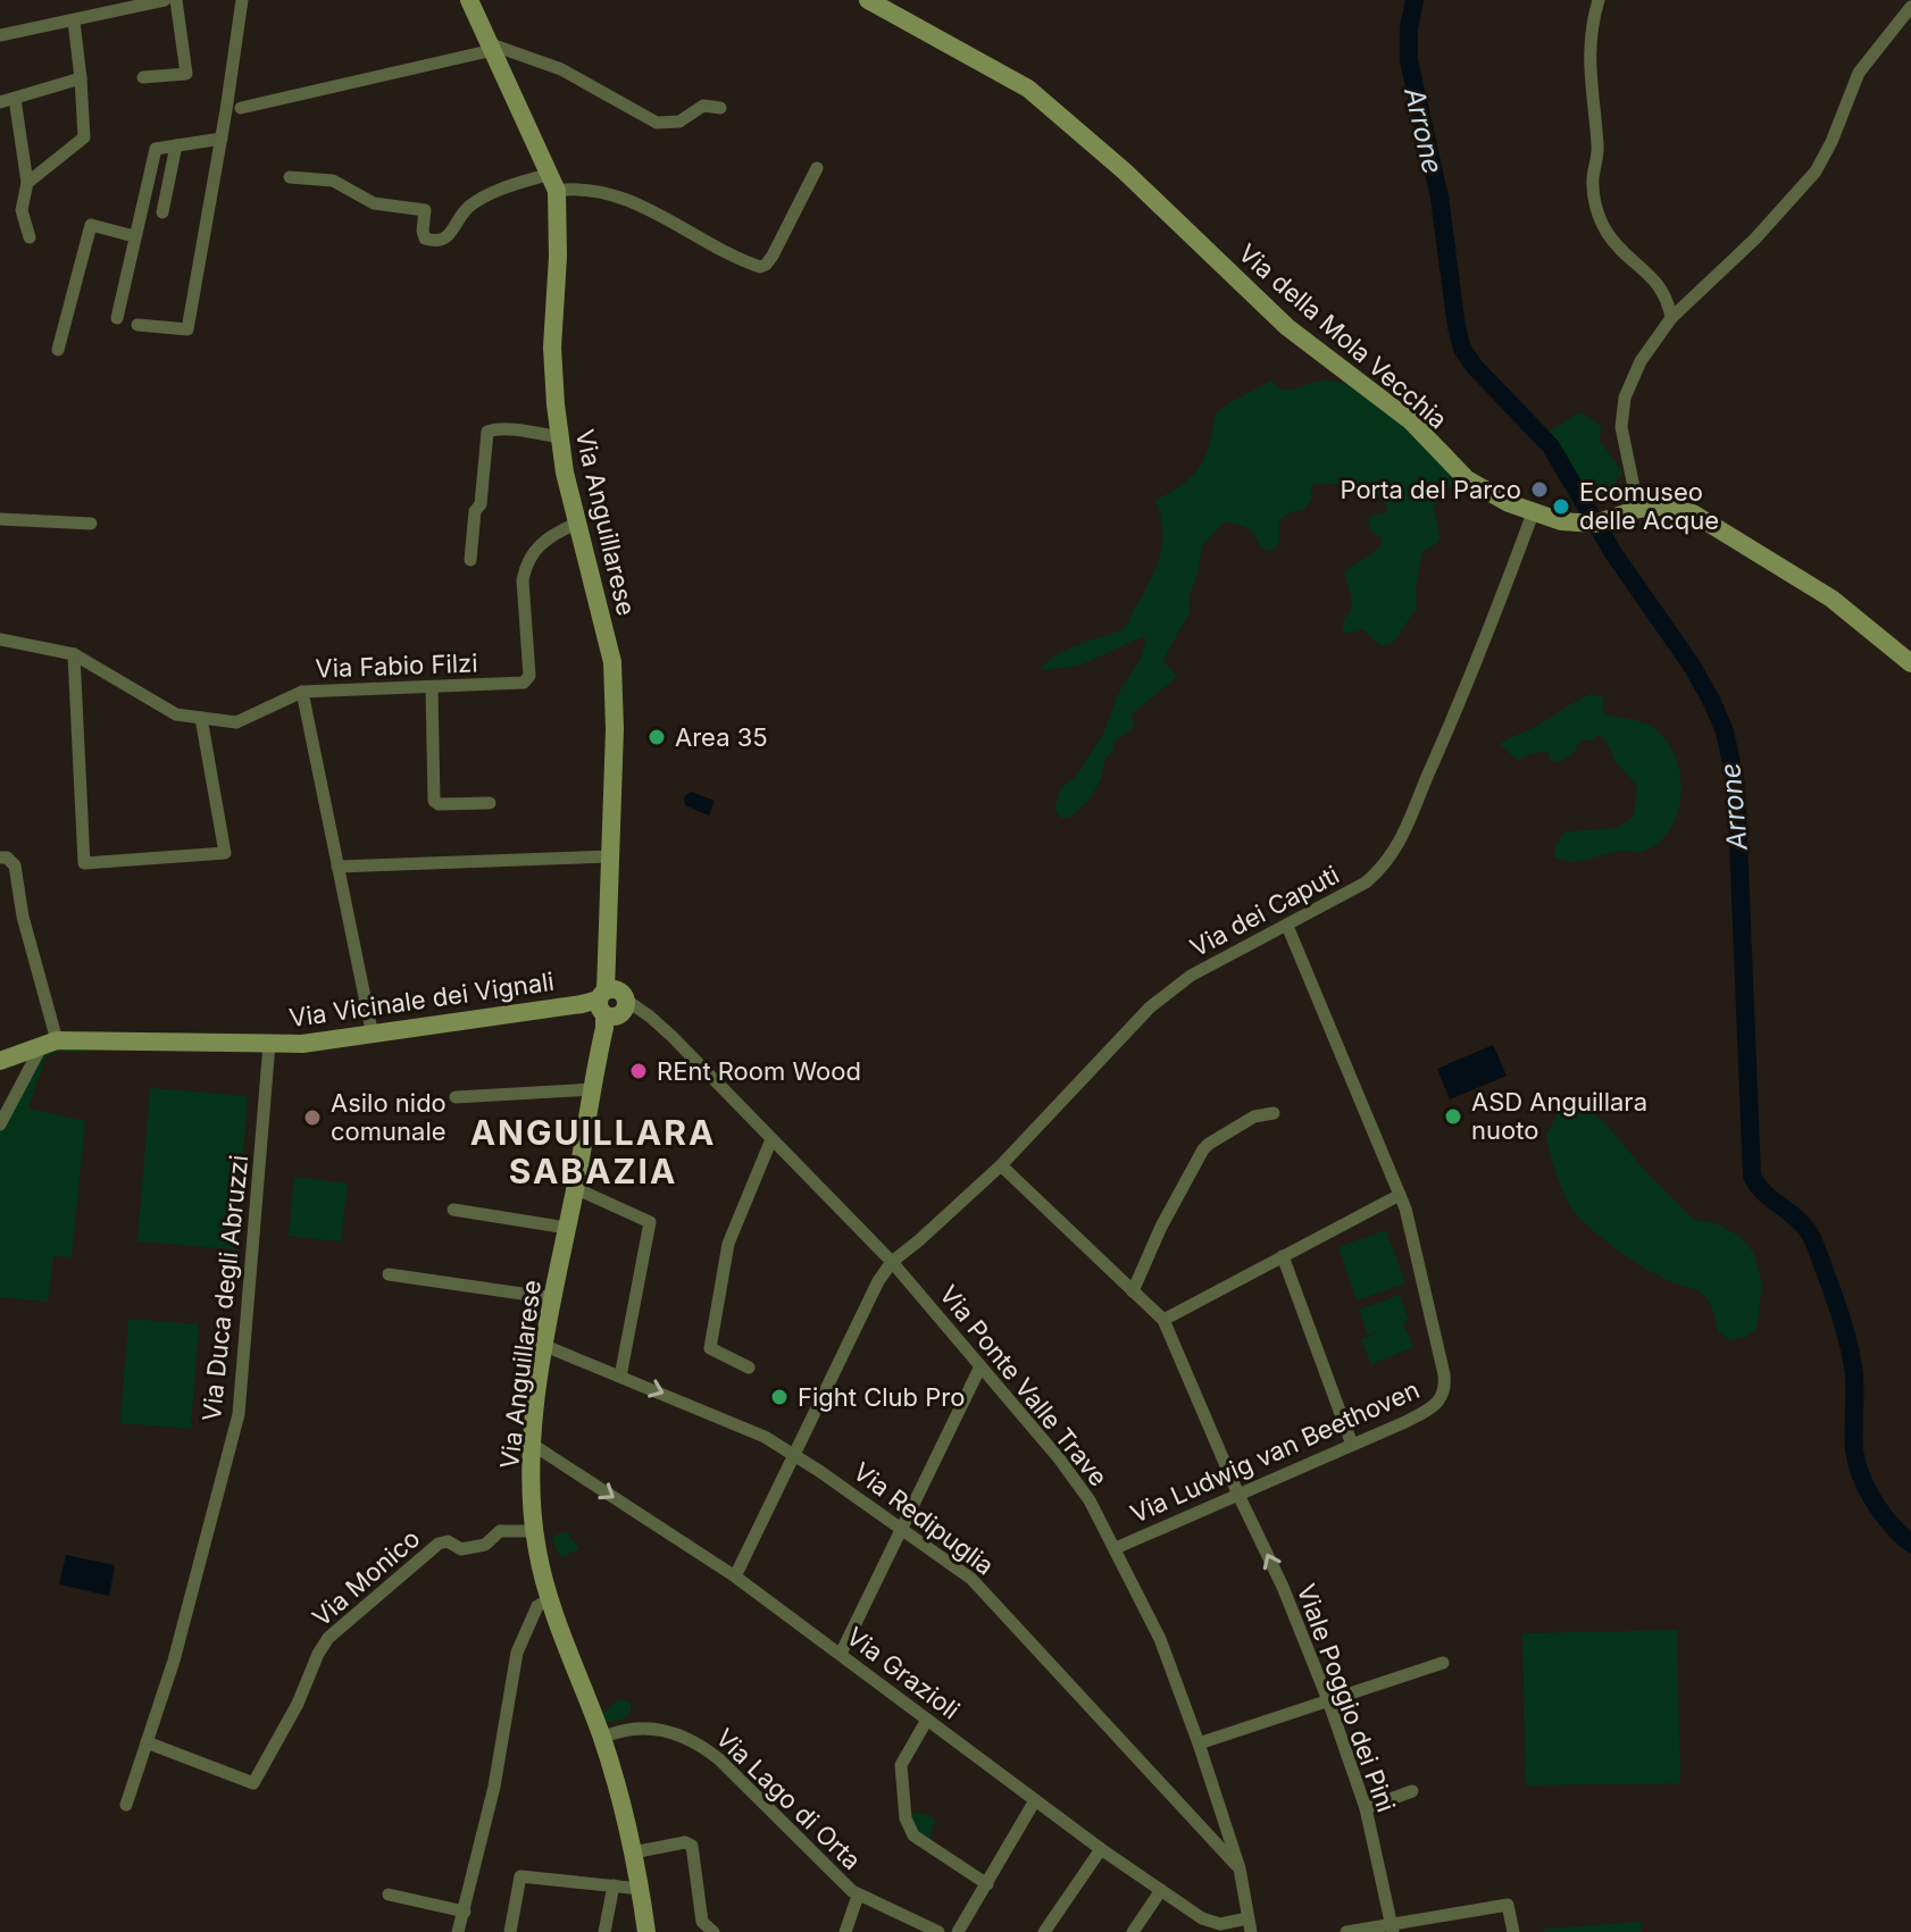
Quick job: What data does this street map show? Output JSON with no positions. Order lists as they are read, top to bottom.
{
  "streets": {
    "main road": ["Via della Mola Vecchia", "Via Anguillarese", "Via Vicinale dei Vignali"],
    "street": [
      "Via Fabio Filzi",
      "Via dei Caputi",
      "Via Duca degli Abruzzi",
      "Via Ponte Valle Trave",
      "Via Ludwig van Beethoven",
      "Via Redipuglia",
      "Via Monico",
      "Via Grazioli",
      "Viale Poggio dei Pini",
      "Via Lago di Orta"
    ]
  },
  "crossings": [
    ["Via della Mola Vecchia", "Via dei Caputi"],
    ["Via Anguillarese", "Via Fabio Filzi"],
    ["Via Anguillarese", "Via Vicinale dei Vignali"],
    ["Via Anguillarese", "Via Ponte Valle Trave"],
    ["Via Anguillarese", "Via Redipuglia"],
    ["Via Anguillarese", "Via Monico"],
    ["Via Anguillarese", "Via Grazioli"],
    ["Via Anguillarese", "Via Lago di Orta"],
    ["Via dei Caputi", "Via Ponte Valle Trave"],
    ["Via dei Caputi", "Via Ludwig van Beethoven"],
    ["Via Vicinale dei Vignali", "Via Duca degli Abruzzi"],
    ["Via Vicinale dei Vignali", "Via Ponte Valle Trave"],
    ["Via Duca degli Abruzzi", "Via Monico"],
    ["Via Ponte Valle Trave", "Via Ludwig van Beethoven"],
    ["Via Ponte Valle Trave", "Via Redipuglia"],
    ["Via Ludwig van Beethoven", "Viale Poggio dei Pini"]
  ],
  "districts": ["ANGUILLARA SABAZIA"],
  "water": ["Arrone"],
  "places": [
    "Porta del Parco",
    "Ecomuseo delle Acque",
    "Area 35",
    "REnt Room Wood",
    "ASD Anguillara nuoto",
    "Asilo nido comunale",
    "Fight Club Pro"
  ]
}
